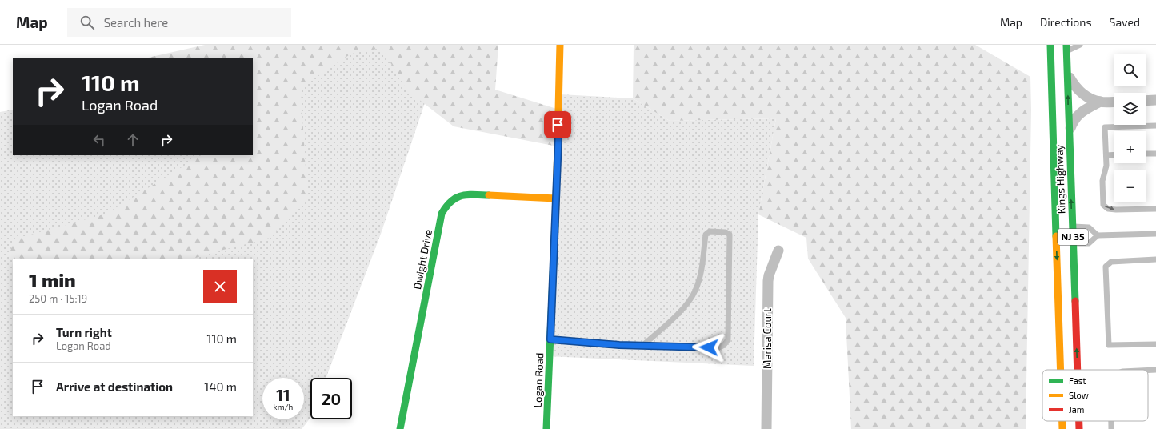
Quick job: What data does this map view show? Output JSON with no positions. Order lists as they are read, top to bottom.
{
  "streets": {
    "main road": [
      "Kings Highway",
      "NJ 35",
      "Dwight Drive",
      "Logan Road"
    ],
    "street": ["Marisa Court"]
  },
  "crossings": [
    ["Dwight Drive", "Logan Road"]
  ],
  "legend": ["Fast", "Slow", "Jam"],
  "page": {
    "header": "Map",
    "search": "Search here",
    "nav": ["Map", "Directions", "Saved"],
    "map_buttons": ["+", "−"],
    "turn": ["110 m", "Logan Road"],
    "heading": ["1 min", "250 m · 15:19"],
    "list": [
      {
        "name": "Turn right",
        "note": "Logan Road",
        "value": "110 m"
      },
      {
        "name": "Arrive at destination",
        "value": "140 m"
      }
    ],
    "speed": "11 km/h",
    "limit": "20"
  }
}
